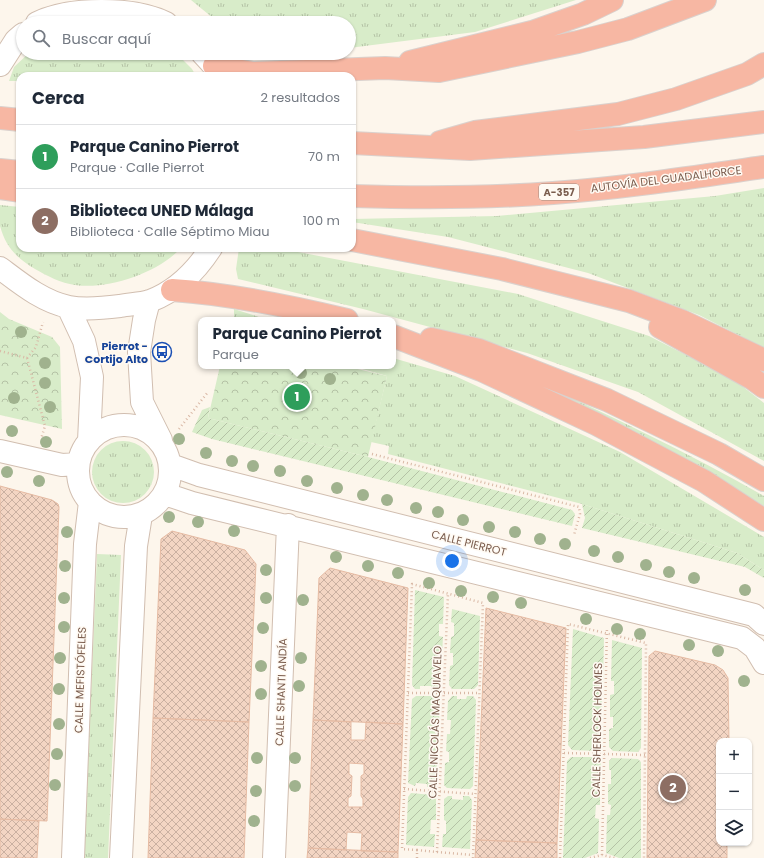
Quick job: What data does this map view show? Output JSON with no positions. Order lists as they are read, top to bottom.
{
  "streets": {
    "highway": ["AUTOVÍA DEL GUADALHORCE", "A-357"],
    "street": ["CALLE PIERROT", "CALLE MEFISTÓFELES", "CALLE SHANTI ANDÍA"],
    "path": ["CALLE NICOLÁS MAQUIAVELO", "CALLE SHERLOCK HOLMES"]
  },
  "crossings": [
    ["CALLE PIERROT", "CALLE MEFISTÓFELES"]
  ],
  "places": {
    "bus stop": ["Pierrot - Cortijo Alto"]
  },
  "page": {
    "search": "Buscar aquí",
    "heading": ["Cerca", "2 resultados"],
    "list": [
      {
        "mark": "1",
        "name": "Parque Canino Pierrot",
        "note": "Parque · Calle Pierrot",
        "value": "70 m"
      },
      {
        "mark": "2",
        "name": "Biblioteca UNED Málaga",
        "note": "Biblioteca · Calle Séptimo Miau",
        "value": "100 m"
      }
    ],
    "popup": ["Parque Canino Pierrot", "Parque"],
    "pins": ["1", "2"],
    "map_buttons": ["+", "−"]
  }
}
